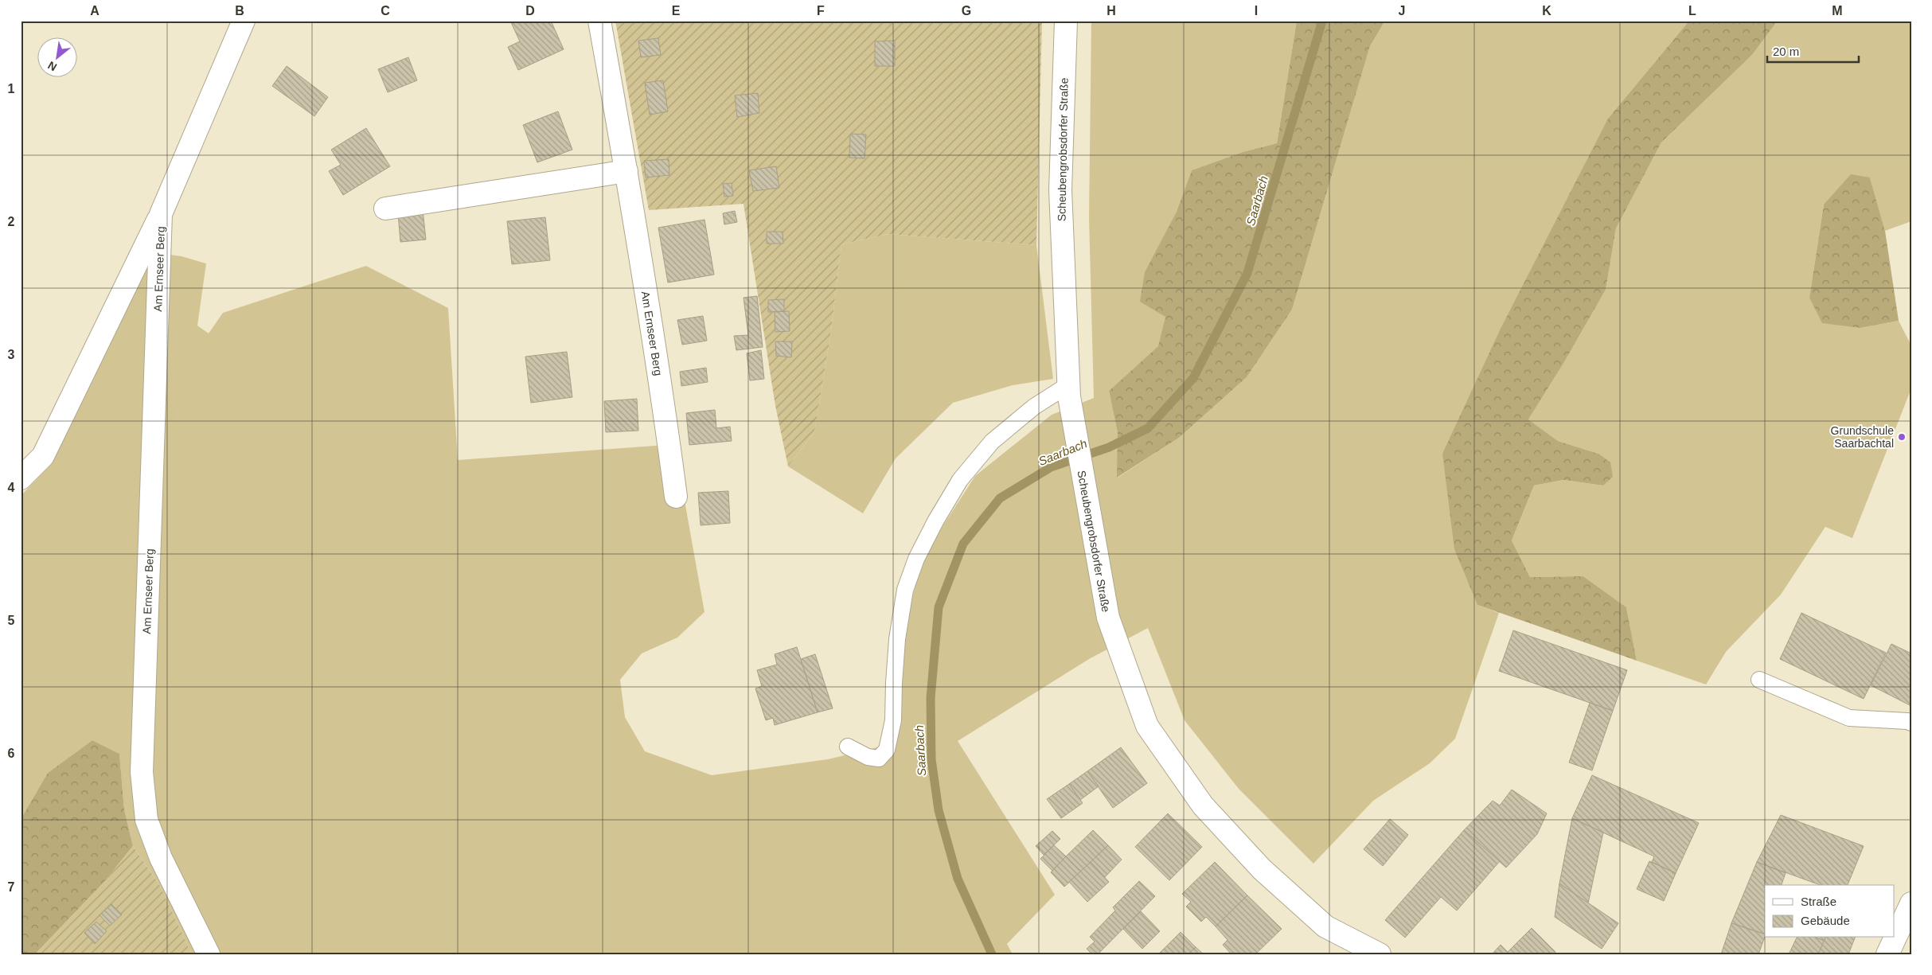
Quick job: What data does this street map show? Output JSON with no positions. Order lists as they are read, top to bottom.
{
  "streets": {
    "street": ["Scheubengrobsdorfer Straße", "Am Ernseer Berg"]
  },
  "water": ["Saarbach"],
  "places": ["Grundschule Saarbachtal"],
  "legend": ["Straße", "Gebäude"],
  "scale_bar": "20 m",
  "north": "bottom left",
  "grid": {
    "columns": [
      "A",
      "B",
      "C",
      "D",
      "E",
      "F",
      "G",
      "H",
      "I",
      "J",
      "K",
      "L",
      "M"
    ],
    "rows": [
      "1",
      "2",
      "3",
      "4",
      "5",
      "6",
      "7"
    ]
  }
}
